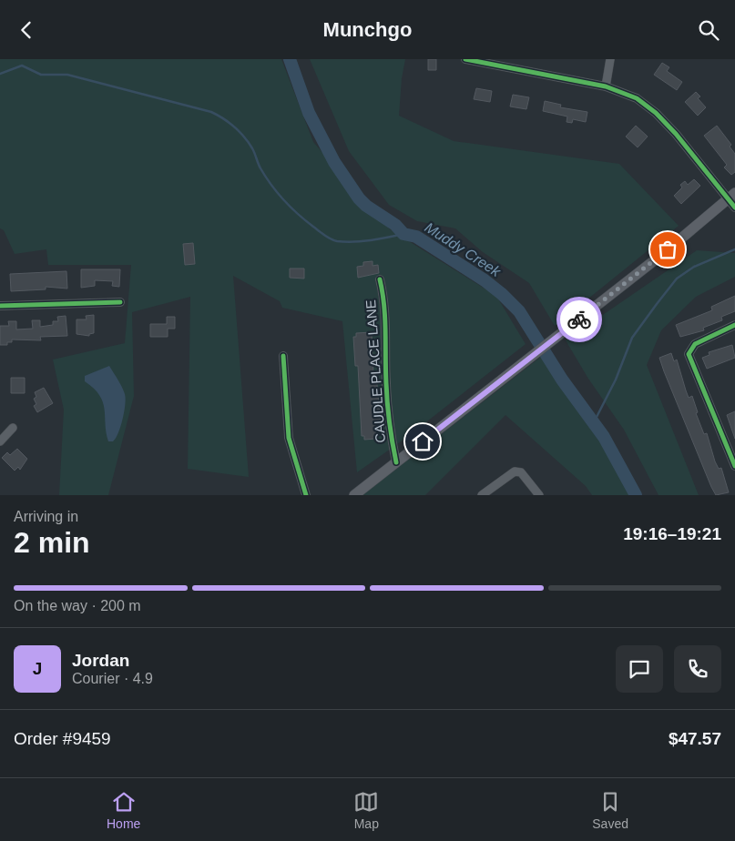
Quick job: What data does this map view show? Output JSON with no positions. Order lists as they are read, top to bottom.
{
  "streets": {
    "street": ["CAUDLE PLACE LANE"]
  },
  "water": ["Muddy Creek"],
  "page": {
    "header": "Munchgo",
    "heading": ["2 min", "Arriving in", "19:16–19:21"],
    "panel": [
      "Jordan",
      "Courier · 4.9",
      "Order #9459",
      "$47.57"
    ],
    "bar": "On the way · 200 m",
    "round": "J",
    "tabs": ["Home", "Map", "Saved"]
  }
}
